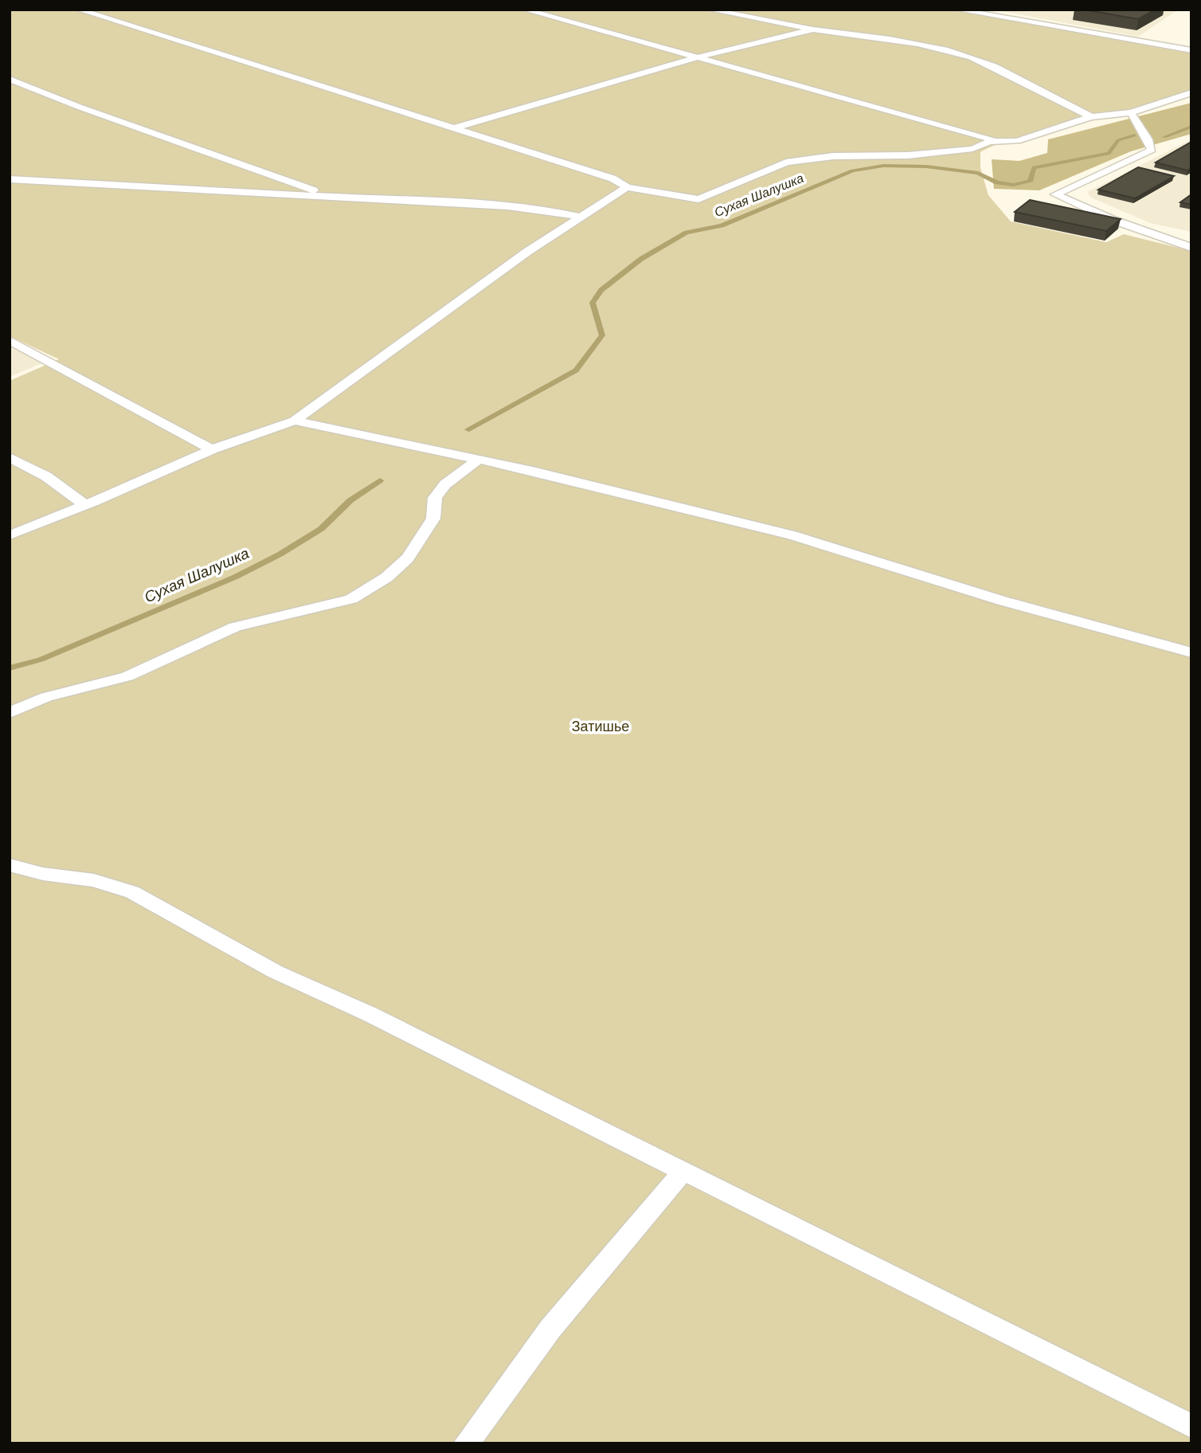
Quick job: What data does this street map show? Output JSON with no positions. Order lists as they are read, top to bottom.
{
  "water": ["Сухая Шалушка"],
  "parks": ["Затишье"]
}
